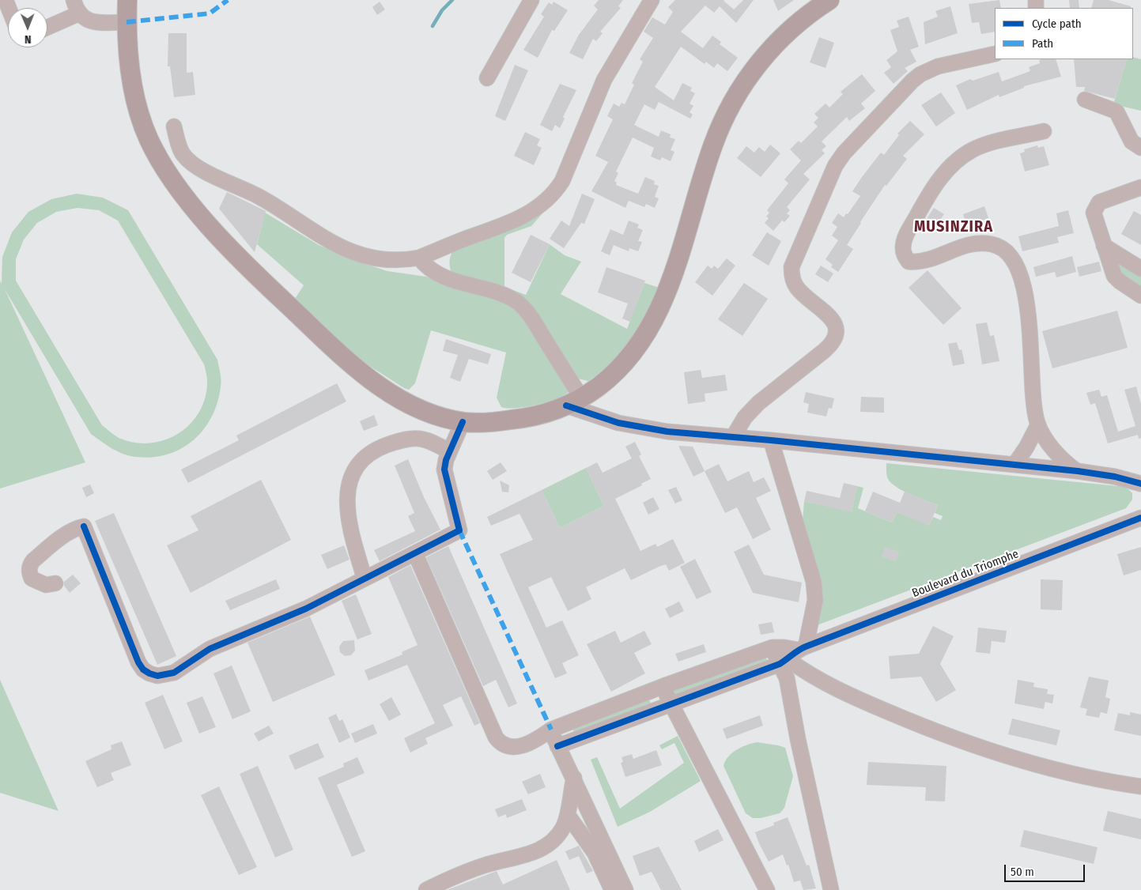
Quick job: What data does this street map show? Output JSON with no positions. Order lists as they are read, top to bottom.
{
  "streets": {
    "street": ["Boulevard du Triomphe"]
  },
  "districts": ["MUSINZIRA"],
  "legend": ["Cycle path", "Path"],
  "scale_bar": "50 m",
  "north": "bottom"
}
